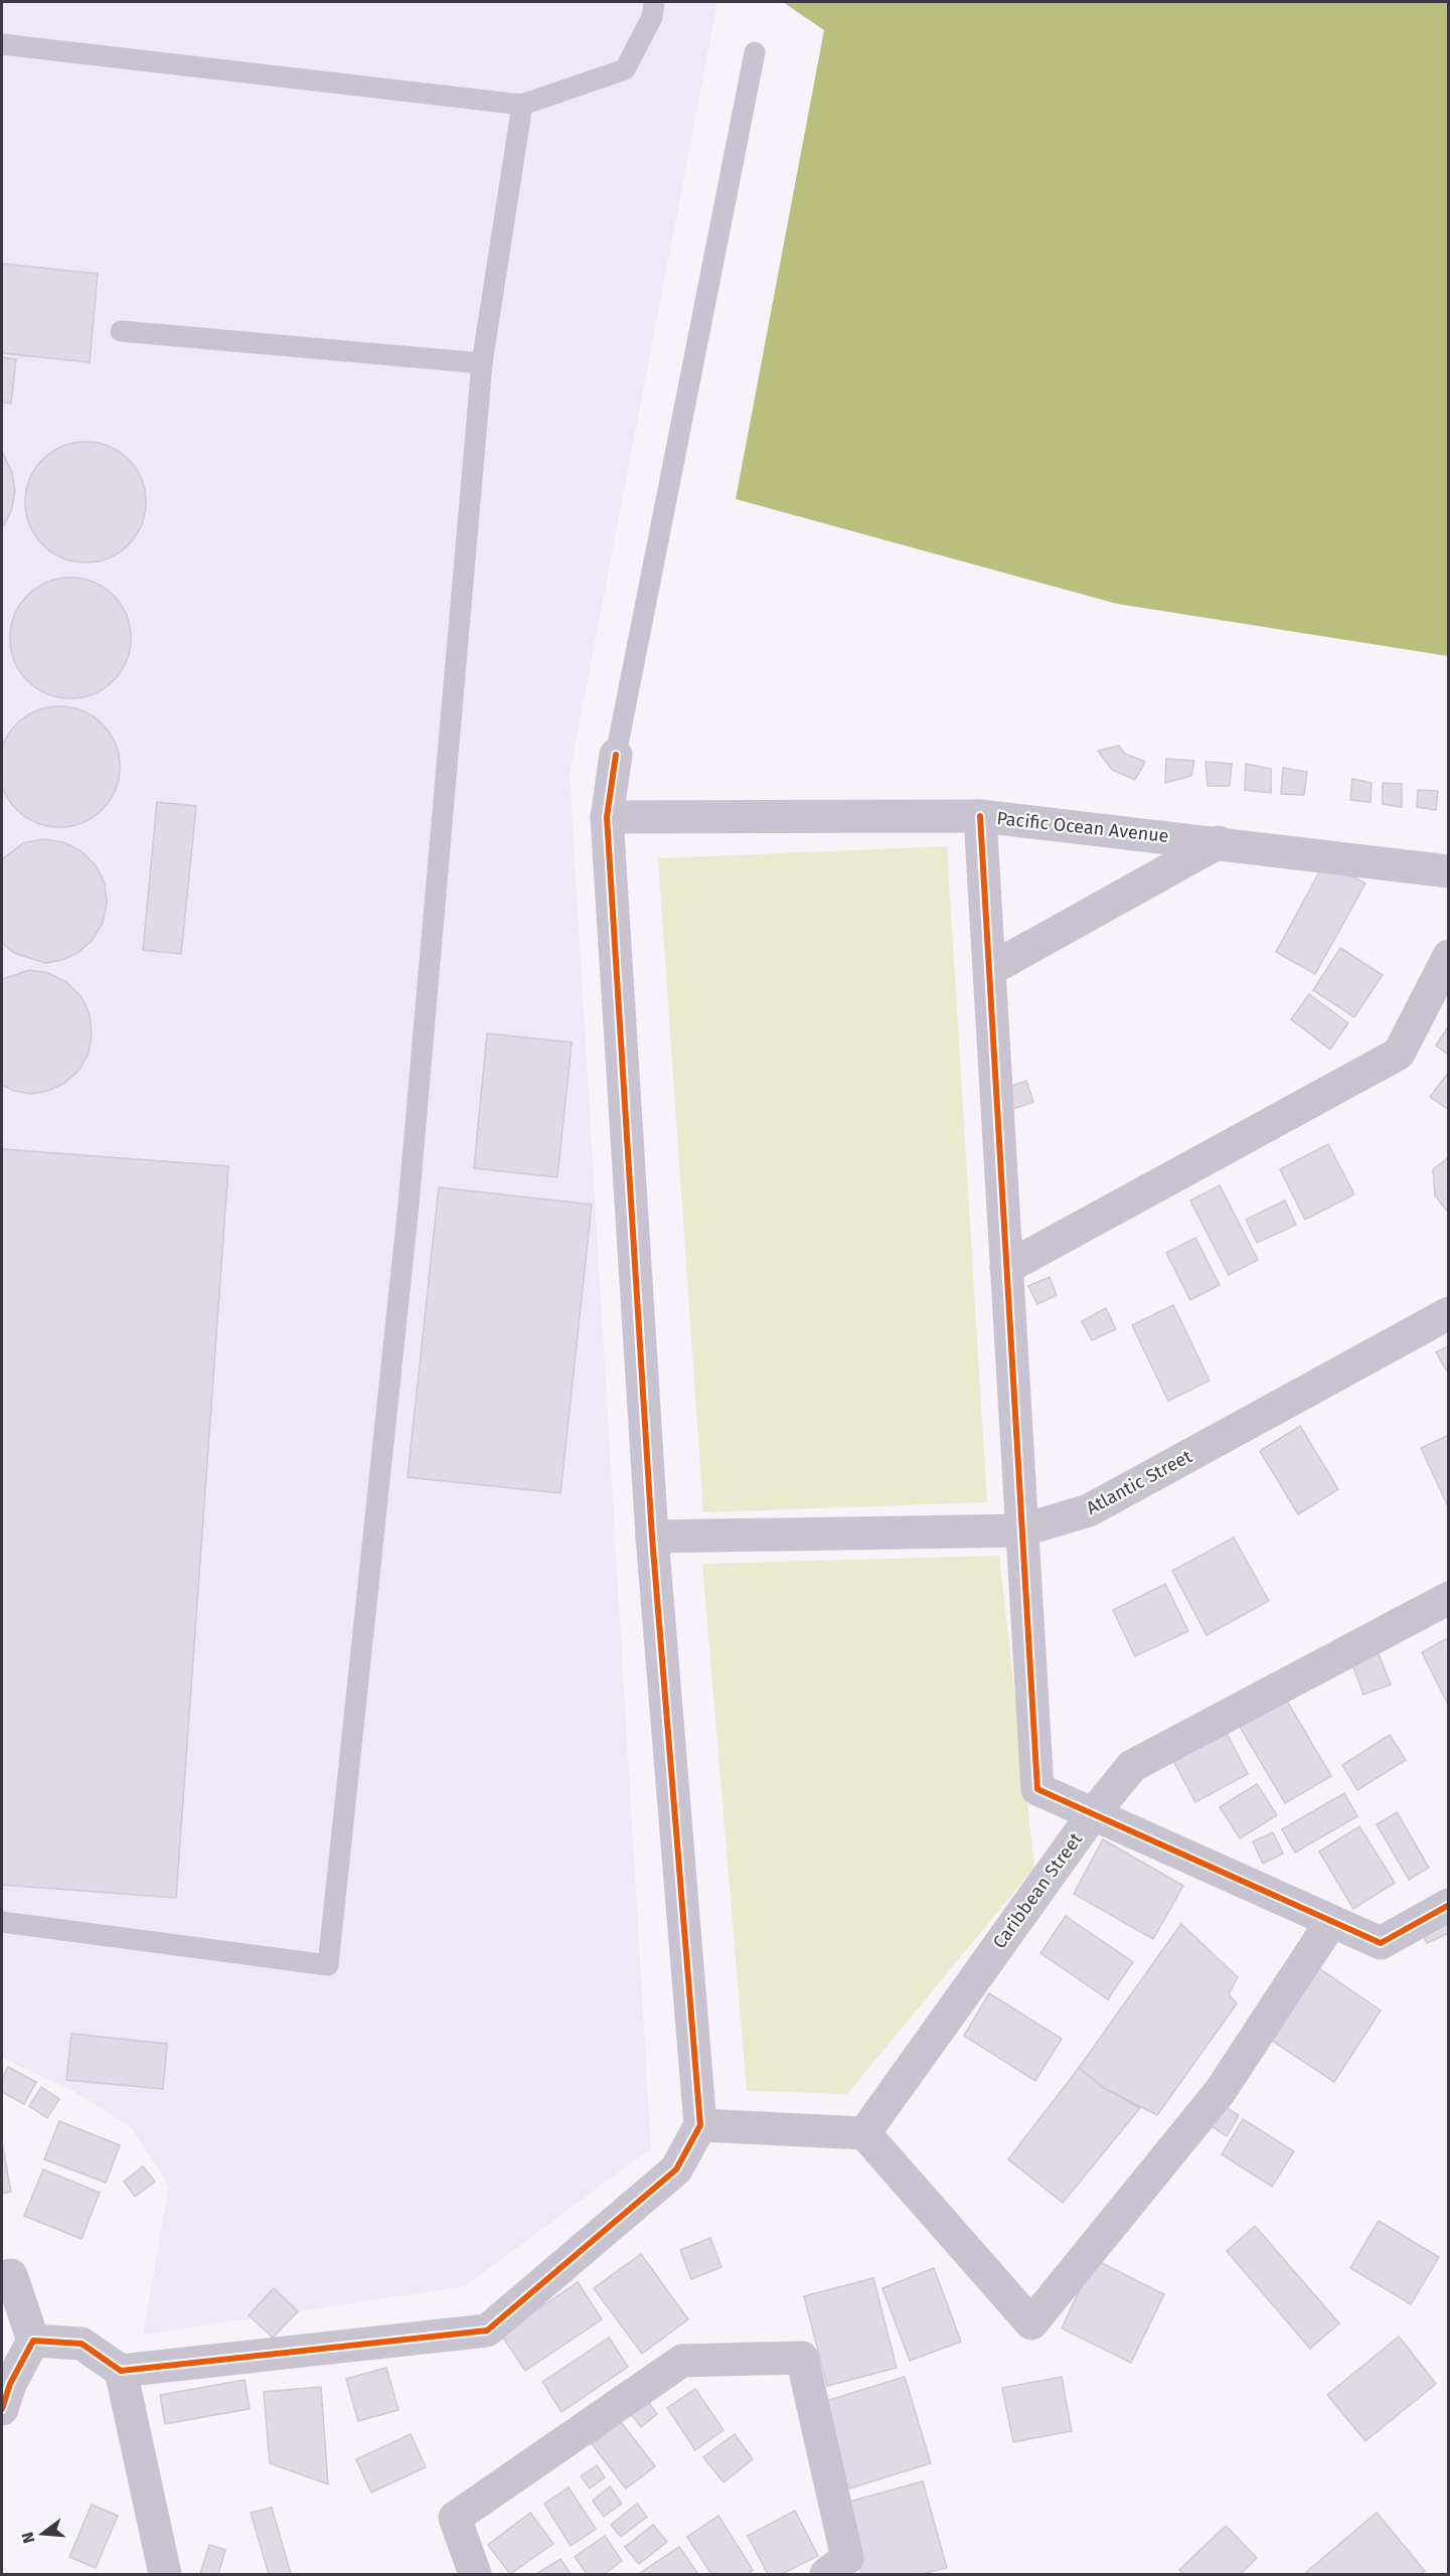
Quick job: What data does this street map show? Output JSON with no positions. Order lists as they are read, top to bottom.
{
  "streets": {
    "street": ["Pacific Ocean Avenue", "Atlantic Street", "Caribbean Street"]
  },
  "north": "left"
}
